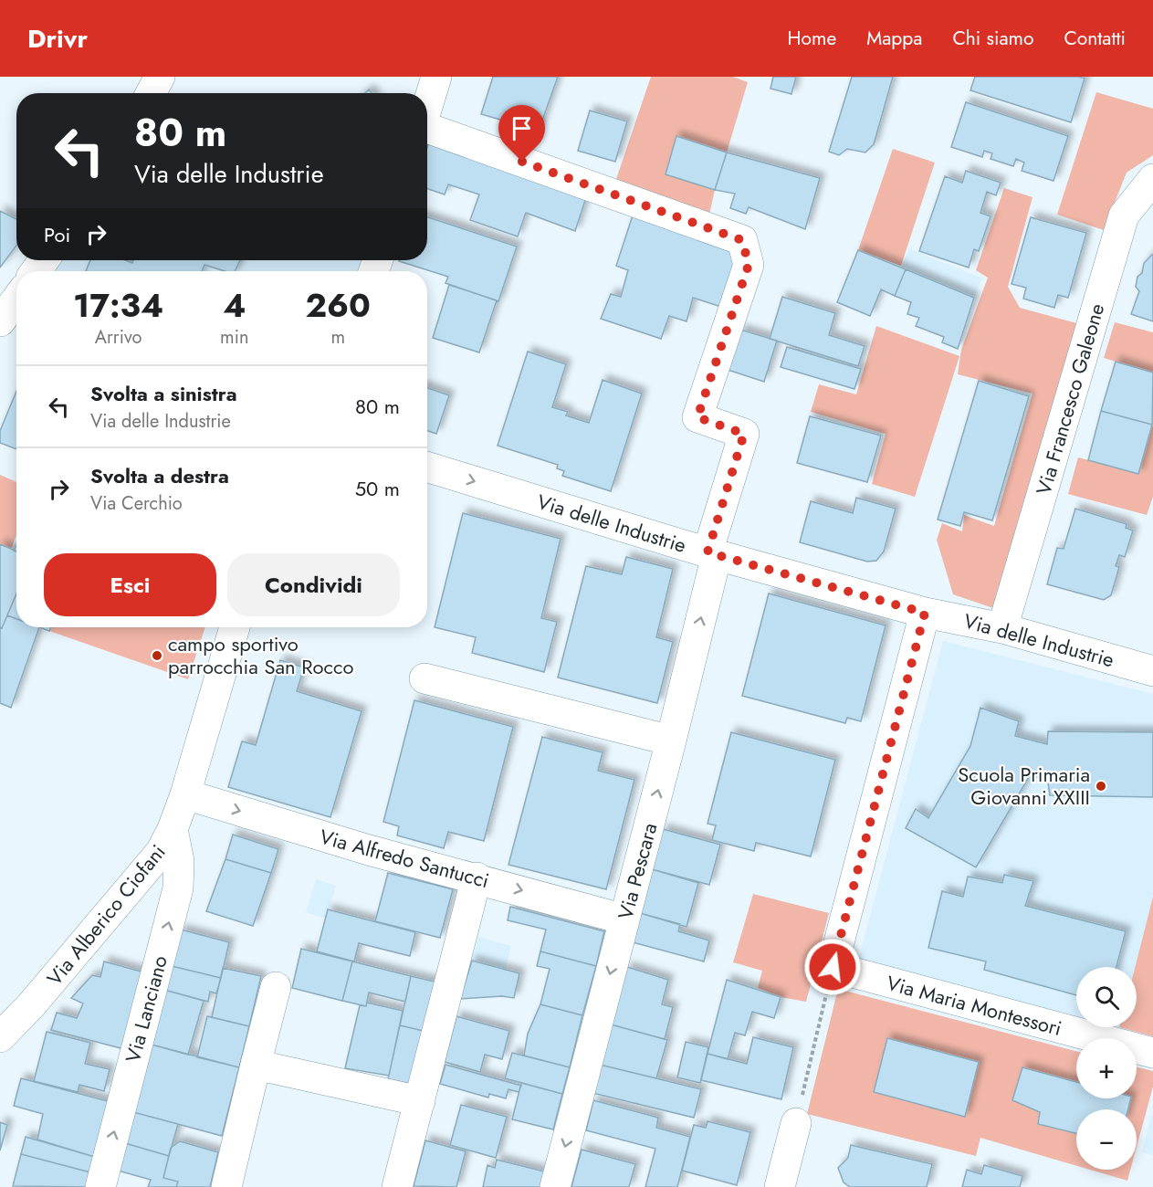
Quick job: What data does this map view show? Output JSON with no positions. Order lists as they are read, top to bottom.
{
  "streets": {
    "street": [
      "Via Francesco Galeone",
      "Via delle Industrie",
      "Via Alfredo Santucci",
      "Via Pescara",
      "Via Alberico Ciofani",
      "Via Maria Montessori",
      "Via Lanciano"
    ]
  },
  "crossings": [
    ["Via Francesco Galeone", "Via delle Industrie"],
    ["Via delle Industrie", "Via Pescara"],
    ["Via Alfredo Santucci", "Via Pescara"],
    ["Via Alfredo Santucci", "Via Alberico Ciofani"],
    ["Via Alberico Ciofani", "Via Lanciano"]
  ],
  "places": ["campo sportivo parrocchia San Rocco", "Scuola Primaria Giovanni XXIII"],
  "page": {
    "header": "Drivr",
    "nav": [
      "Home",
      "Mappa",
      "Chi siamo",
      "Contatti"
    ],
    "turn": ["80 m", "Via delle Industrie"],
    "then": "Poi",
    "eta": [
      "17:34",
      "Arrivo",
      "4",
      "min",
      "260",
      "m"
    ],
    "list": [
      {
        "name": "Svolta a sinistra",
        "note": "Via delle Industrie",
        "value": "80 m"
      },
      {
        "name": "Svolta a destra",
        "note": "Via Cerchio",
        "value": "50 m"
      }
    ],
    "buttons": ["Esci", "Condividi"],
    "map_buttons": ["+", "−"]
  }
}
